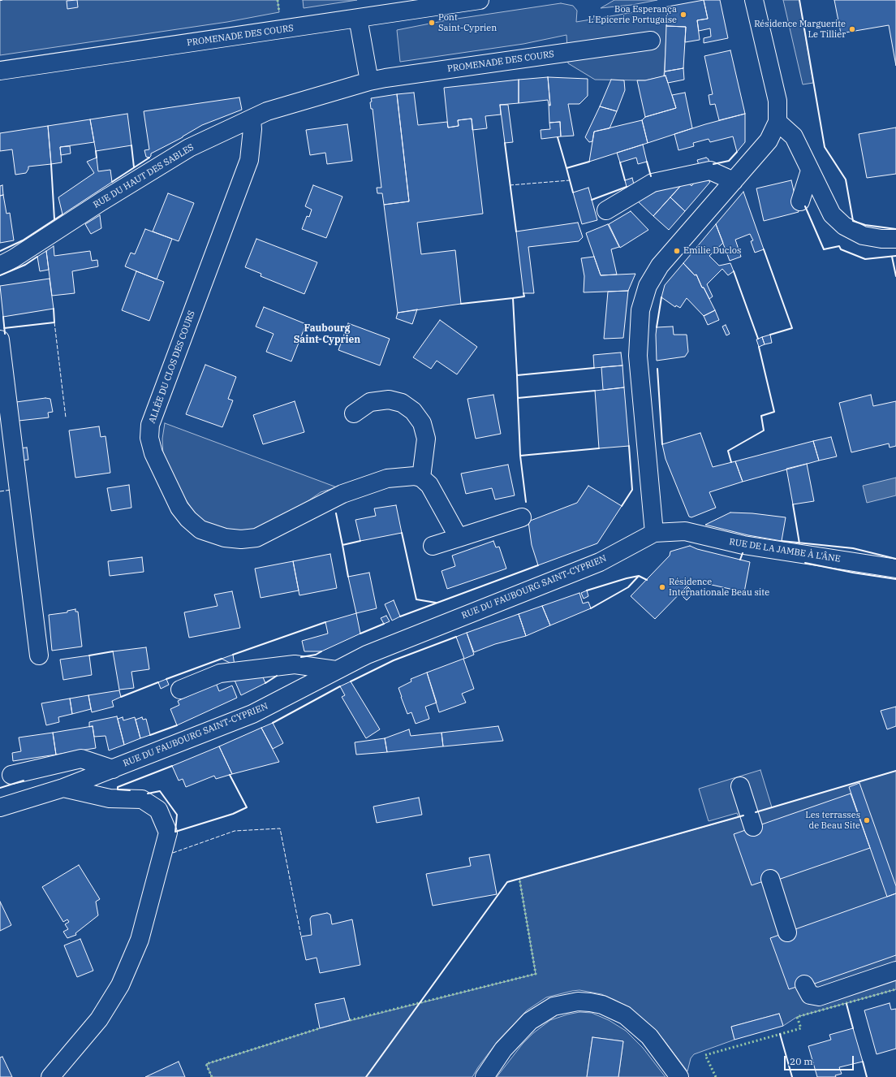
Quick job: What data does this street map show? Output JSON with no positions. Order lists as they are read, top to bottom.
{
  "streets": {
    "street": [
      "PROMENADE DES COURS",
      "RUE DU HAUT DES SABLES",
      "ALLÉE DU CLOS DES COURS",
      "RUE DE LA JAMBE À L'ÂNE",
      "RUE DU FAUBOURG SAINT-CYPRIEN"
    ]
  },
  "crossings": [
    ["PROMENADE DES COURS", "RUE DU HAUT DES SABLES"],
    ["RUE DU HAUT DES SABLES", "ALLÉE DU CLOS DES COURS"],
    ["RUE DE LA JAMBE À L'ÂNE", "RUE DU FAUBOURG SAINT-CYPRIEN"]
  ],
  "districts": ["Faubourg Saint-Cyprien"],
  "places": [
    "Boa Esperança L'Epicerie Portugaise",
    "Pont Saint-Cyprien",
    "Résidence Marguerite Le Tillier",
    "Emilie Duclos",
    "Résidence Internationale Beau site",
    "Les terrasses de Beau Site"
  ],
  "scale_bar": "20 m"
}
